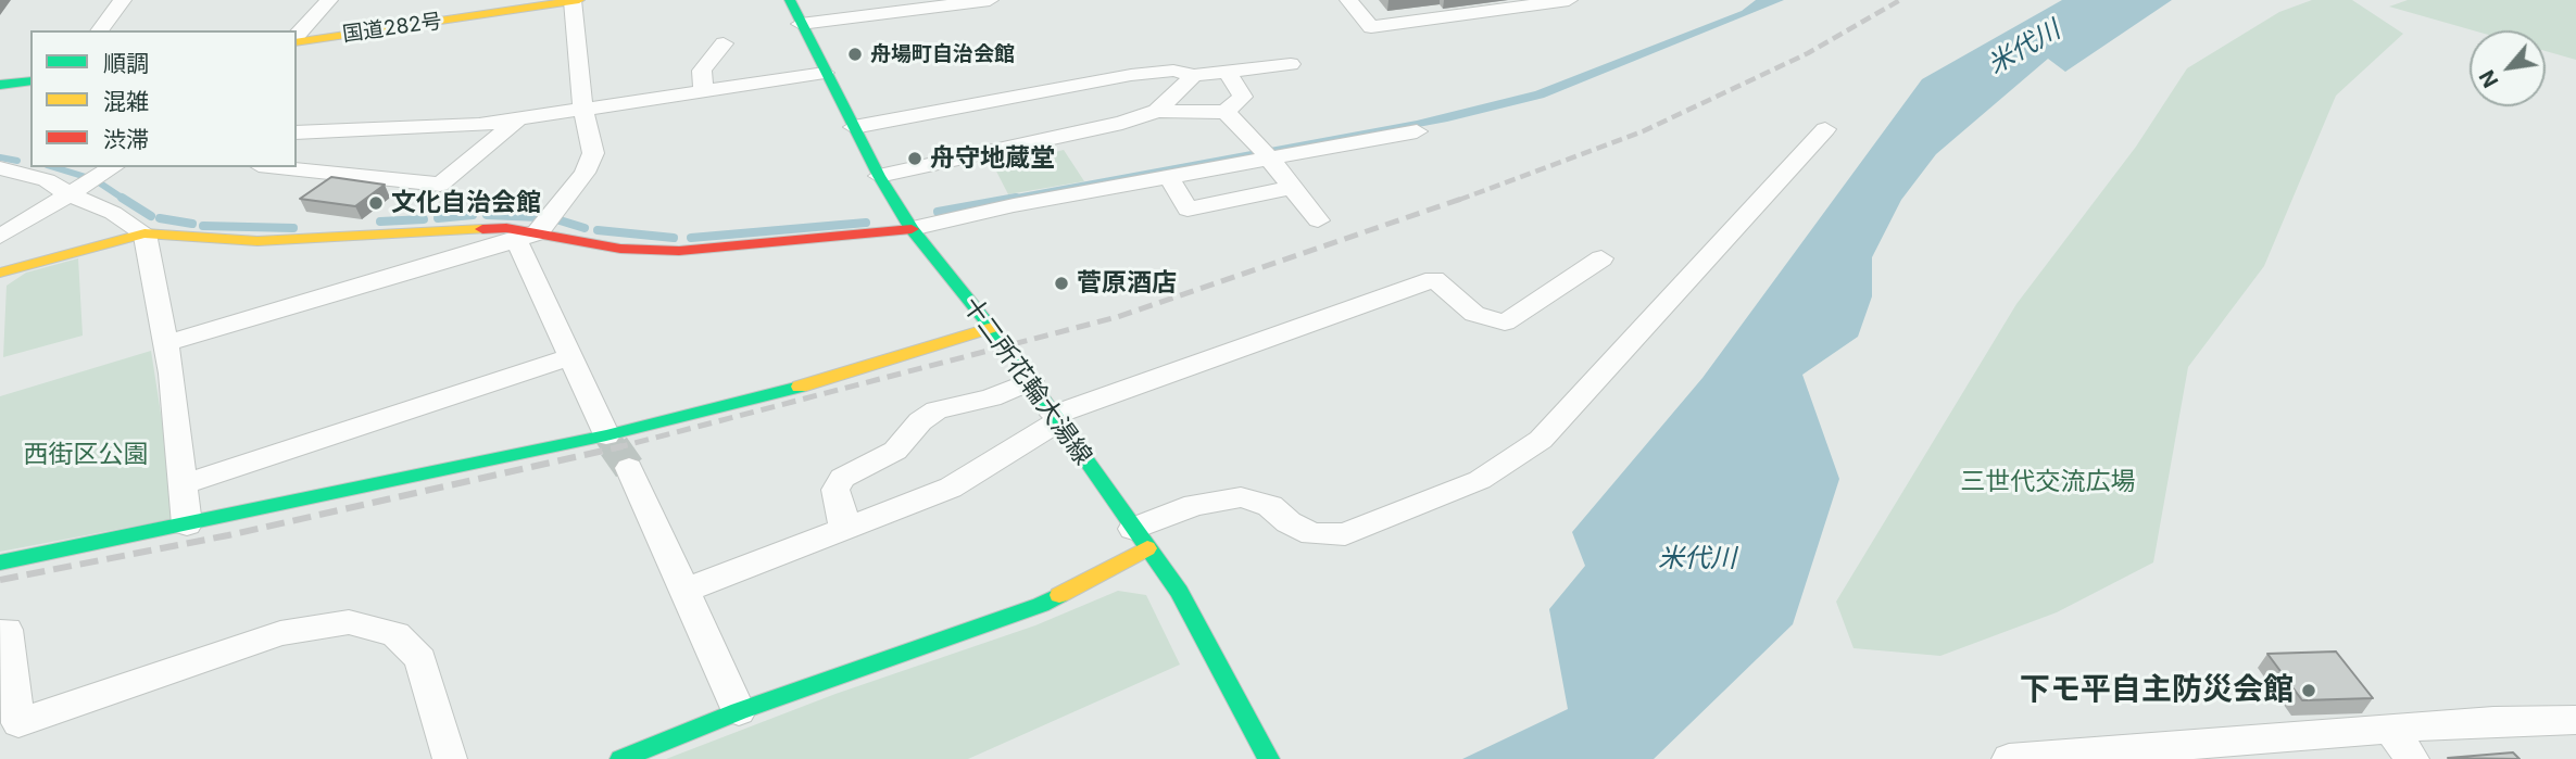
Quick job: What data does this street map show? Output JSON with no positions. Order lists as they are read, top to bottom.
{
  "streets": {
    "main road": ["国道282号", "十二所花輪大湯線"]
  },
  "water": ["米代川"],
  "parks": ["西街区公園", "三世代交流広場"],
  "places": [
    "舟場町自治会館",
    "舟守地蔵堂",
    "文化自治会館",
    "菅原酒店",
    "下モ平自主防災会館"
  ],
  "legend": ["順調", "混雑", "渋滞"],
  "north": "bottom left"
}
